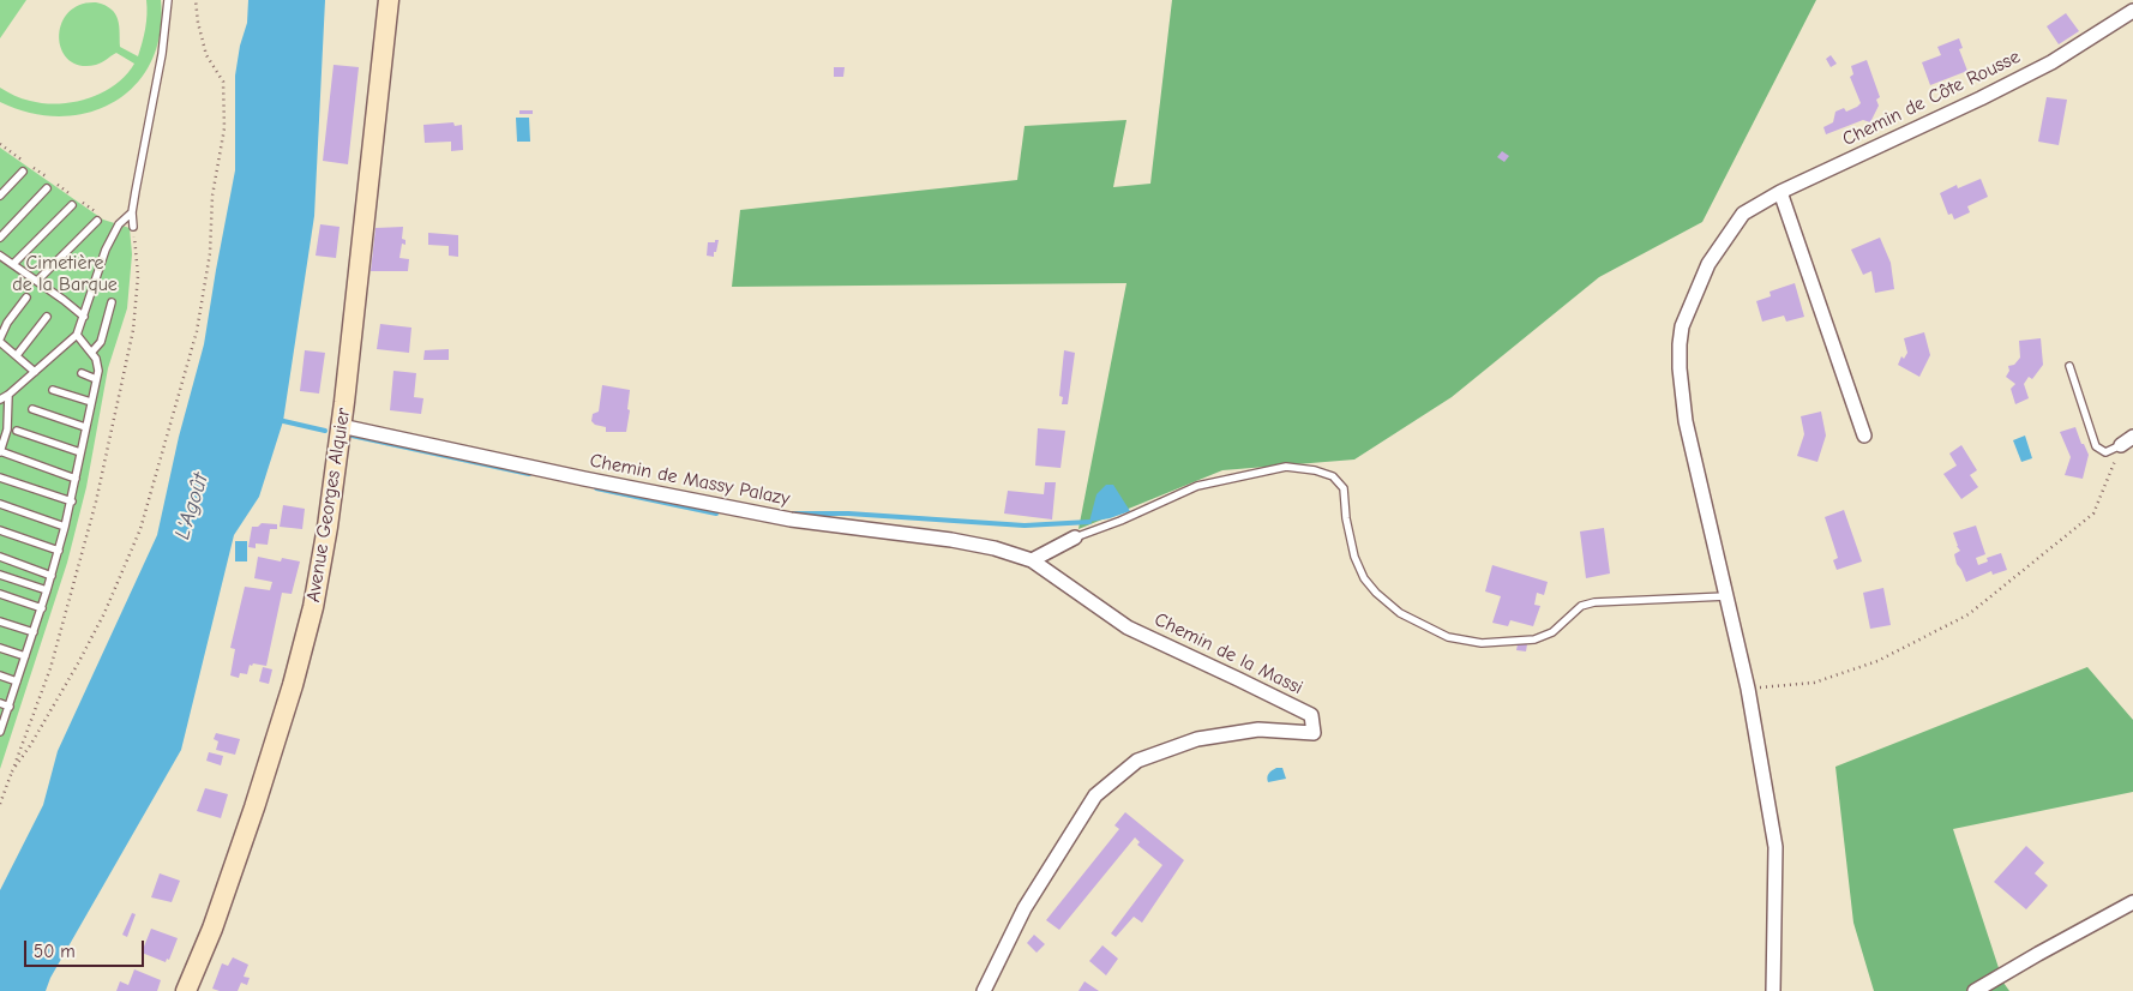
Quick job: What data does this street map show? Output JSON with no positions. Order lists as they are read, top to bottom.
{
  "streets": {
    "main road": ["Avenue Georges Alquier"],
    "street": ["Chemin de Côte Rousse", "Chemin de Massy Palazy", "Chemin de la Massi"]
  },
  "crossings": [
    ["Chemin de Massy Palazy", "Avenue Georges Alquier"],
    ["Chemin de Massy Palazy", "Chemin de la Massi"]
  ],
  "water": ["L'Agoût"],
  "parks": ["Cimetière de la Barque"],
  "scale_bar": "50 m"
}
